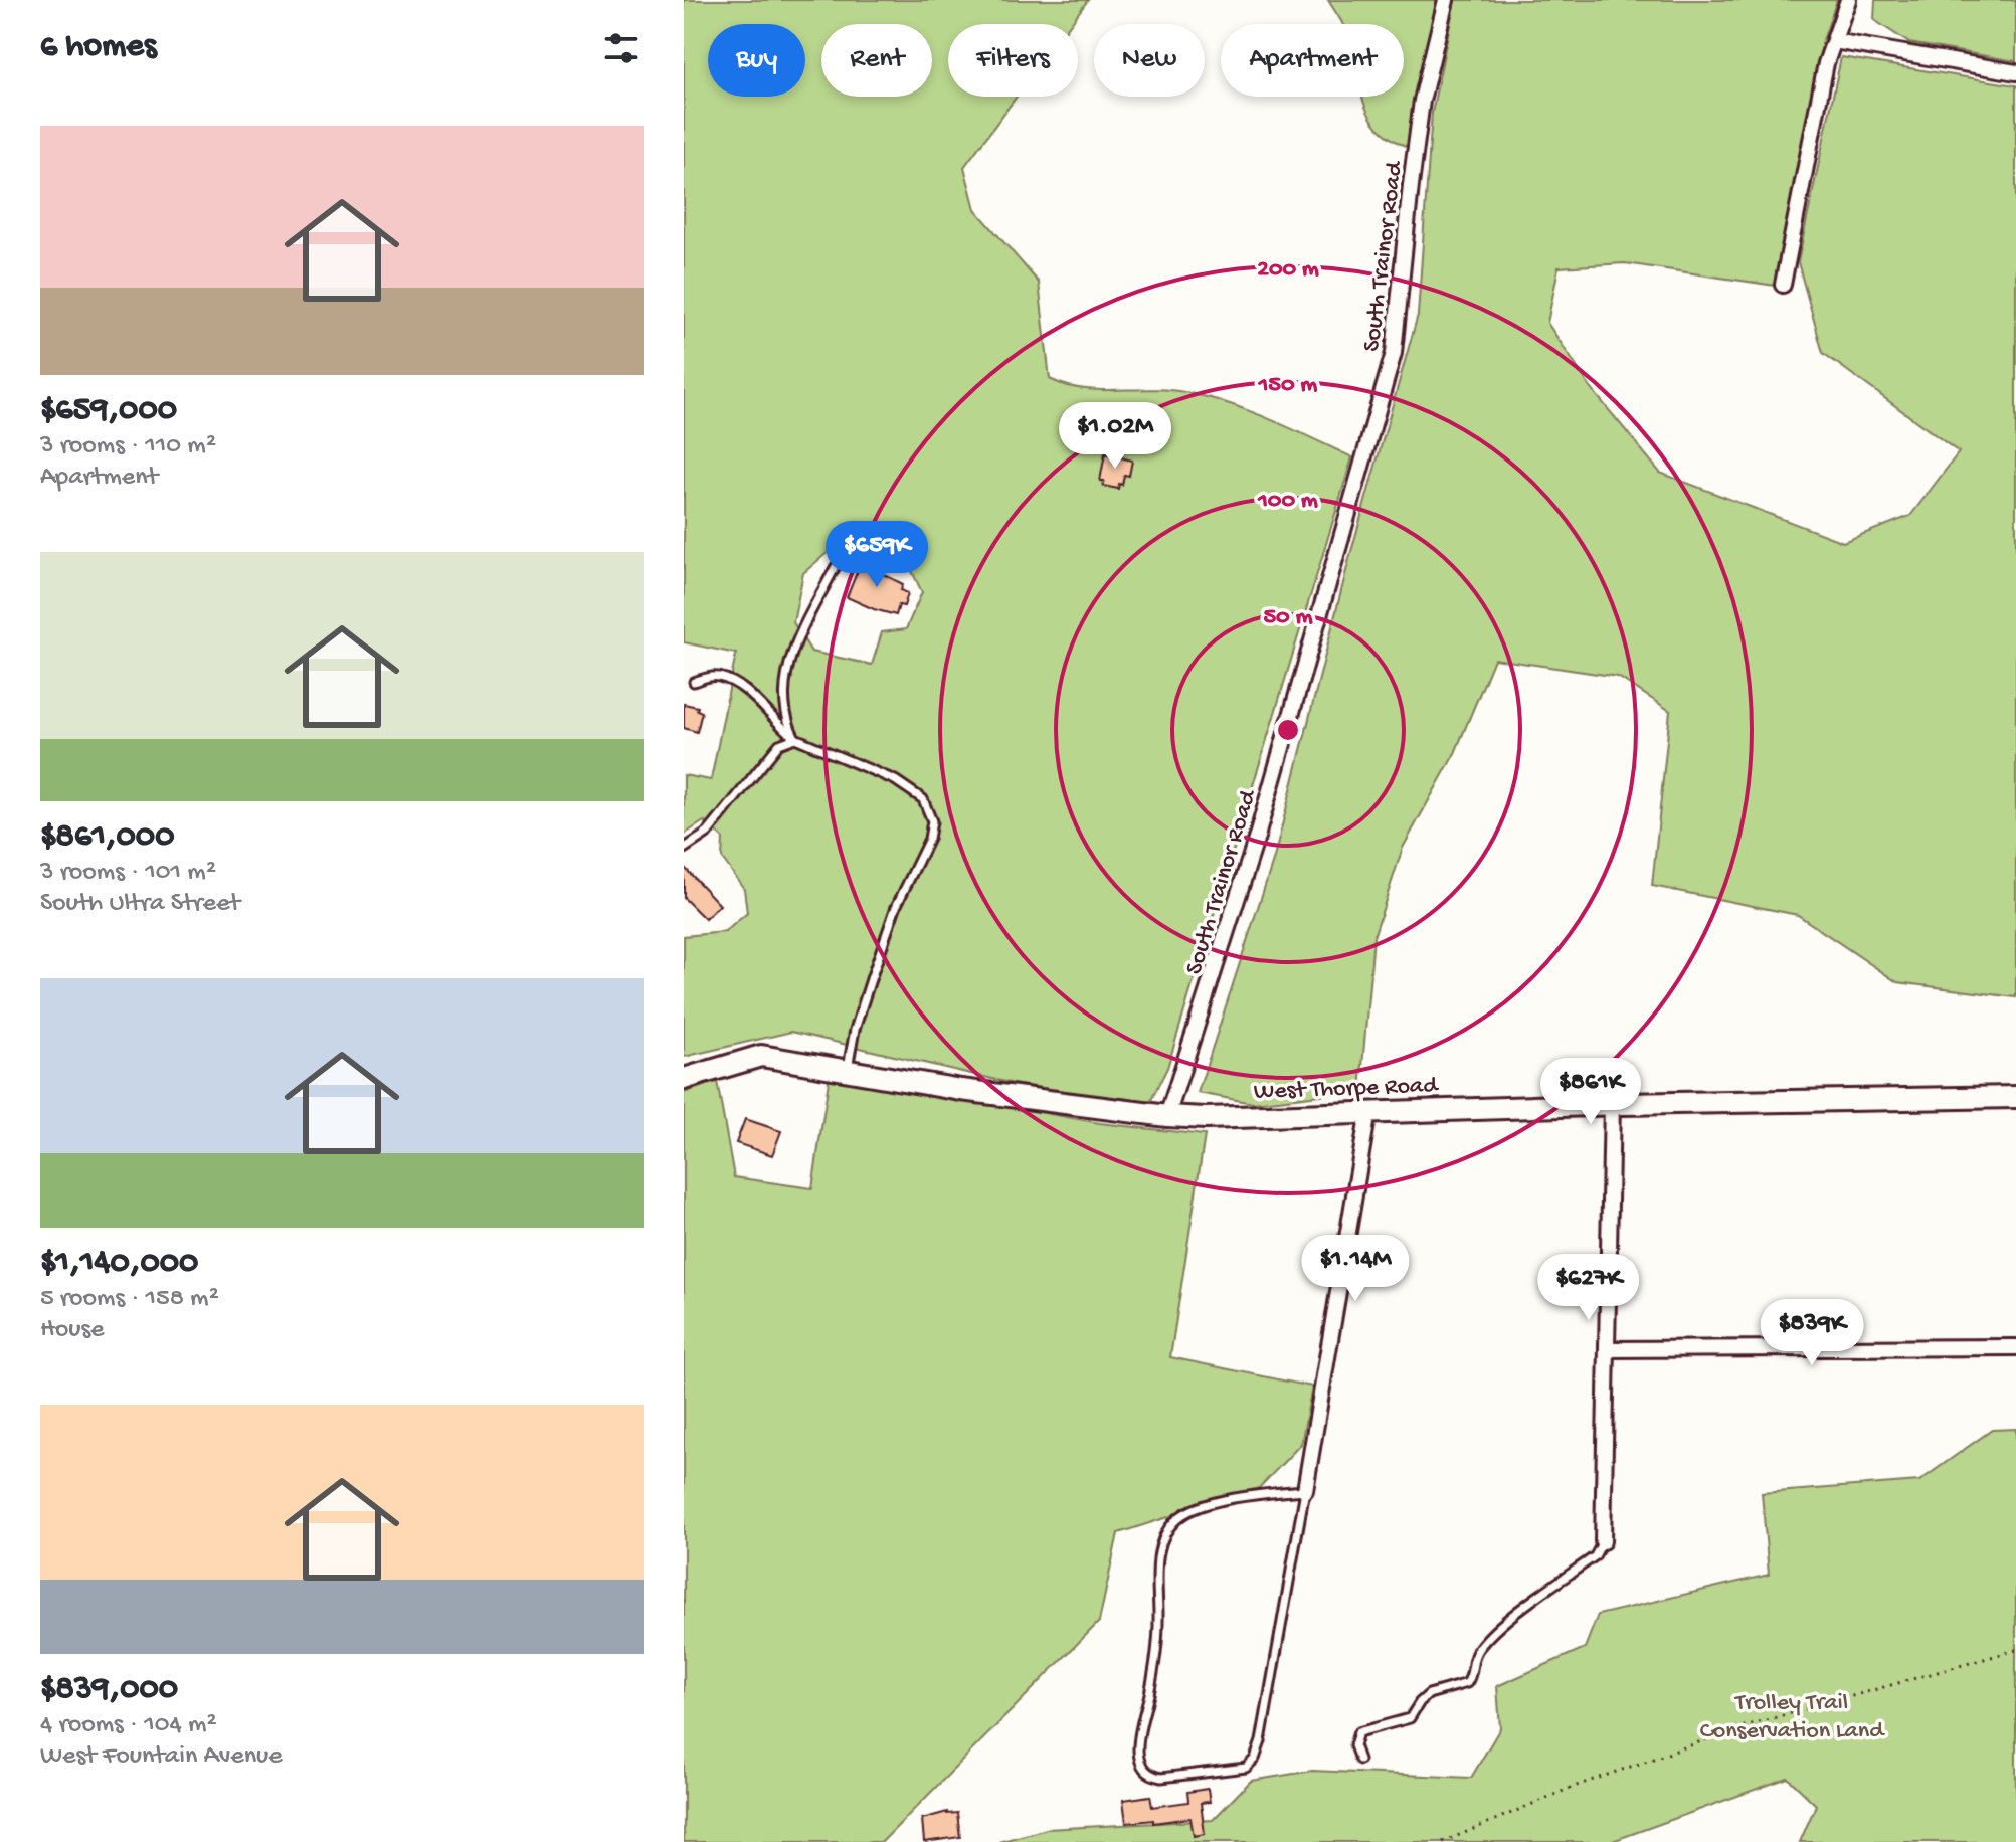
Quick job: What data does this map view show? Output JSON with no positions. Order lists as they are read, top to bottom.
{
  "streets": {
    "street": ["South Trainor Road", "West Thorpe Road"]
  },
  "crossings": [
    ["South Trainor Road", "West Thorpe Road"]
  ],
  "parks": ["Trolley Trail Conservation Land"],
  "page": {
    "heading": "6 homes",
    "chip": [
      "Buy",
      "Rent",
      "Filters",
      "New",
      "Apartment"
    ],
    "list": [
      {
        "name": "$659,000",
        "note": "3 rooms · 110 m² · Apartment"
      },
      {
        "name": "$861,000",
        "note": "3 rooms · 101 m² · South Ultra Street"
      },
      {
        "name": "$1,140,000",
        "note": "5 rooms · 158 m² · House"
      },
      {
        "name": "$839,000",
        "note": "4 rooms · 104 m² · West Fountain Avenue"
      }
    ],
    "price": [
      "$1.02M",
      "$659K",
      "$861K",
      "$1.14M",
      "$627K",
      "$839K"
    ]
  },
  "rings": [
    "200 m",
    "150 m",
    "100 m",
    "50 m"
  ]
}
